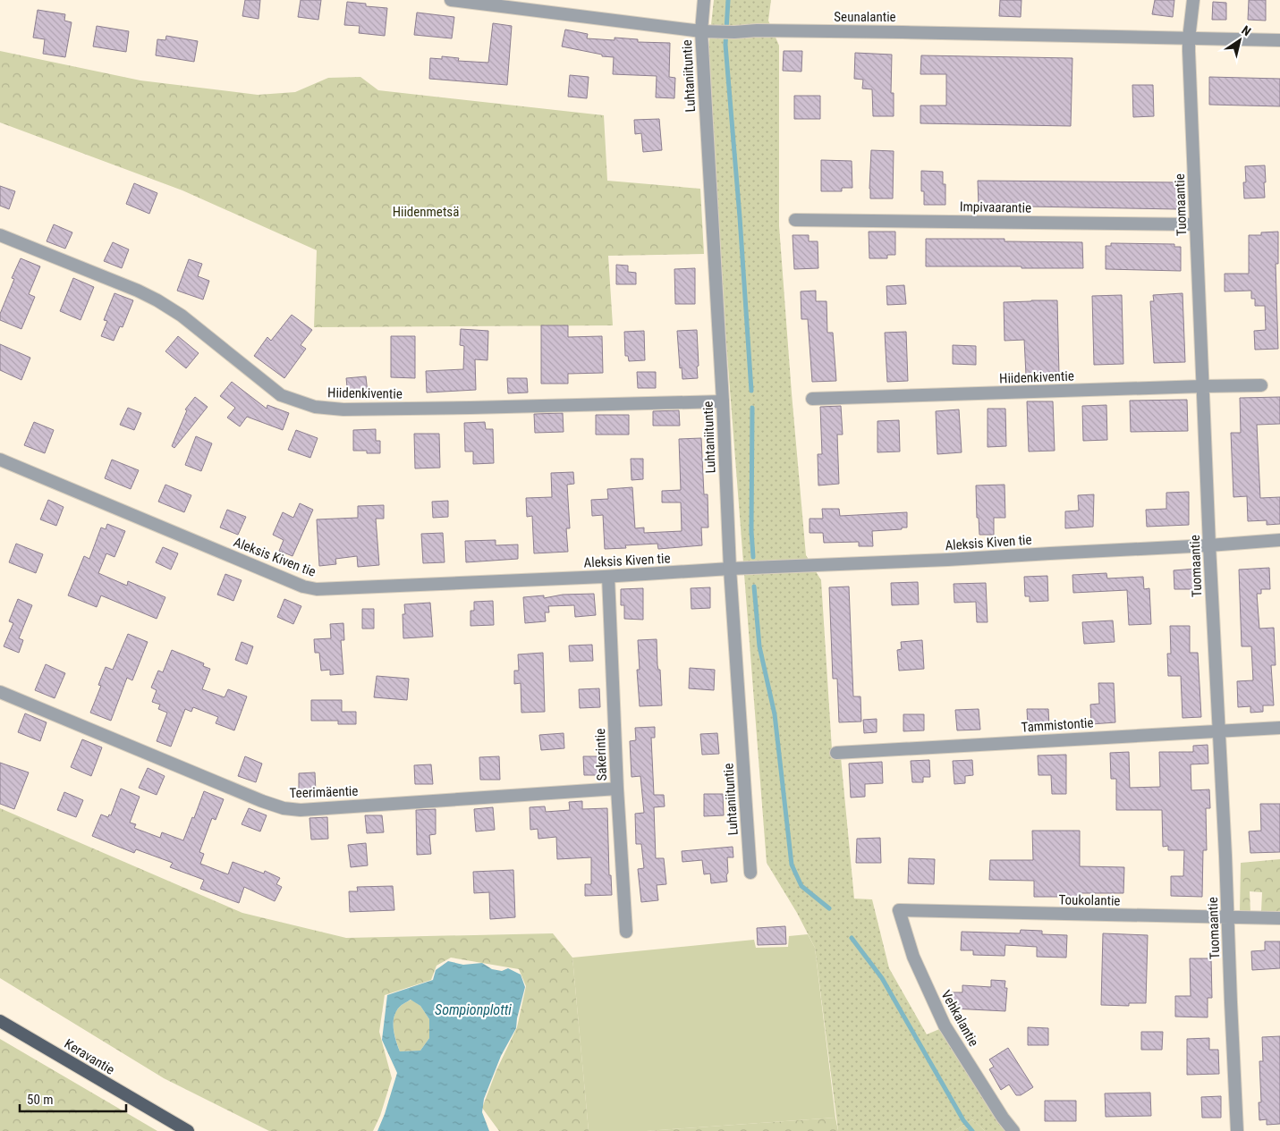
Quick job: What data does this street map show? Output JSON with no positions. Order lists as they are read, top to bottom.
{
  "streets": {
    "main road": ["Keravantie"],
    "street": [
      "Seunalantie",
      "Luhtaniituntie",
      "Tuomaantie",
      "Impivaarantie",
      "Hiidenkiventie",
      "Aleksis Kiven tie",
      "Tammistontie",
      "Sakerintie",
      "Teerimäentie",
      "Toukolantie",
      "Vehkalantie"
    ]
  },
  "crossings": [
    ["Seunalantie", "Luhtaniituntie"],
    ["Seunalantie", "Tuomaantie"],
    ["Luhtaniituntie", "Hiidenkiventie"],
    ["Luhtaniituntie", "Aleksis Kiven tie"],
    ["Tuomaantie", "Impivaarantie"],
    ["Tuomaantie", "Hiidenkiventie"],
    ["Tuomaantie", "Aleksis Kiven tie"],
    ["Tuomaantie", "Tammistontie"],
    ["Tuomaantie", "Toukolantie"],
    ["Aleksis Kiven tie", "Sakerintie"],
    ["Sakerintie", "Teerimäentie"],
    ["Toukolantie", "Vehkalantie"]
  ],
  "water": ["Sompionplotti"],
  "parks": ["Hiidenmetsä"],
  "scale_bar": "50 m",
  "north": "top right"
}
